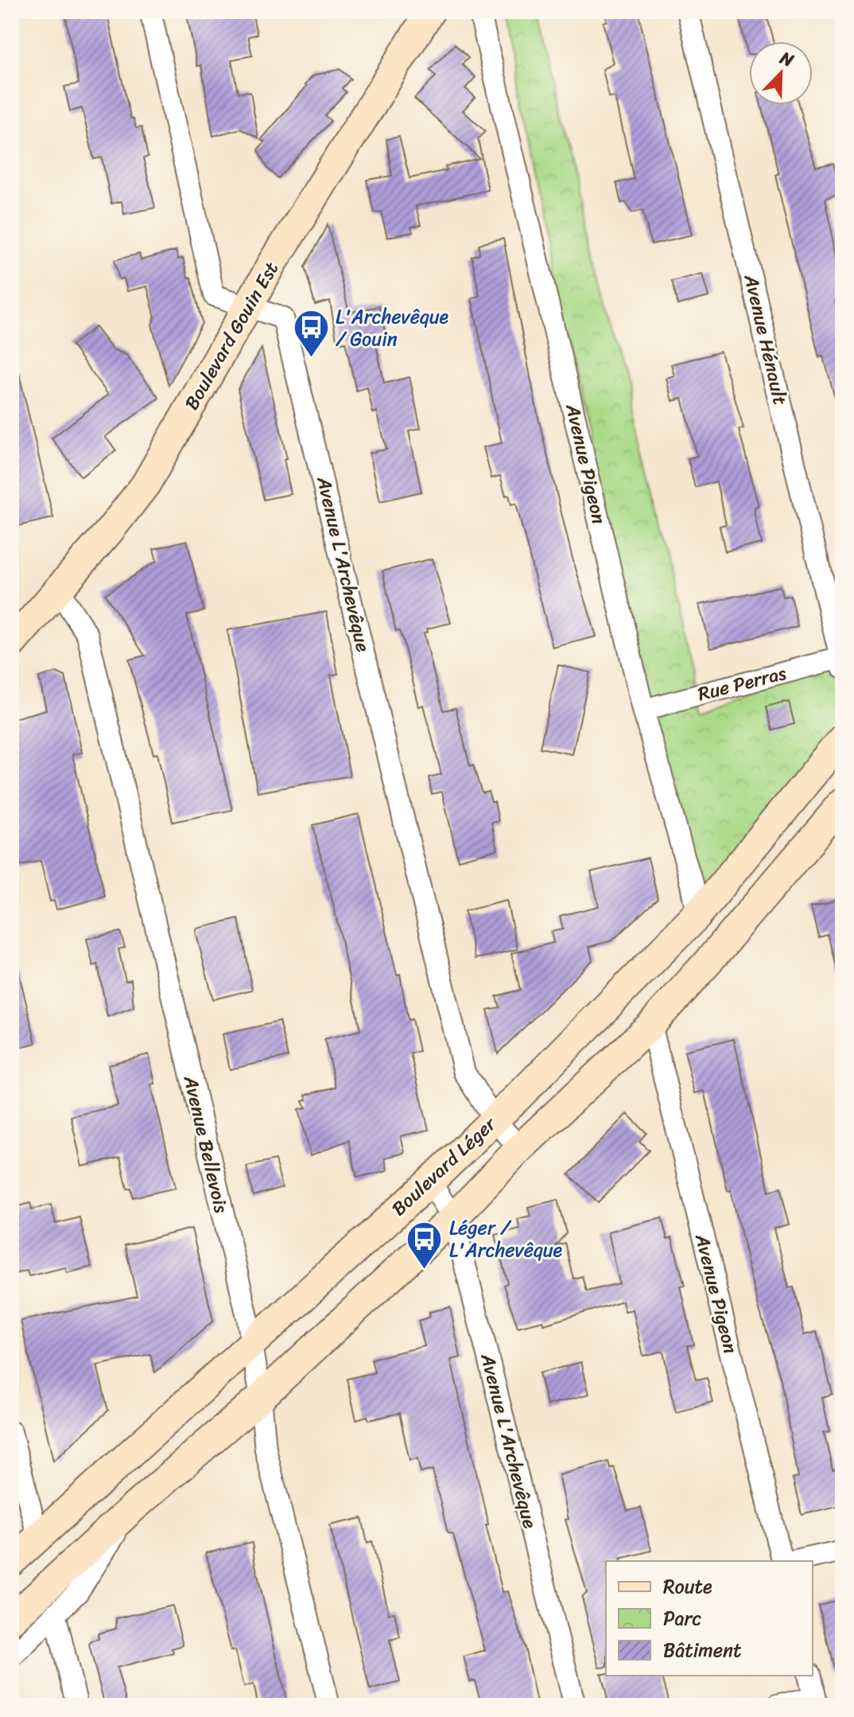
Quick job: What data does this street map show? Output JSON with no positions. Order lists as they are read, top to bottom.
{
  "streets": {
    "main road": ["Boulevard Gouin Est", "Boulevard Léger"],
    "street": [
      "Avenue Hénault",
      "Avenue Pigeon",
      "Avenue L'Archevêque",
      "Rue Perras",
      "Avenue Bellevois"
    ]
  },
  "crossings": [
    ["Boulevard Gouin Est", "Avenue L'Archevêque"],
    ["Boulevard Gouin Est", "Avenue Bellevois"],
    ["Avenue Hénault", "Rue Perras"],
    ["Avenue Pigeon", "Rue Perras"],
    ["Avenue Pigeon", "Boulevard Léger"],
    ["Avenue L'Archevêque", "Boulevard Léger"],
    ["Avenue Bellevois", "Boulevard Léger"]
  ],
  "places": {
    "bus stop": ["L'Archevêque / Gouin", "Léger / L'Archevêque"]
  },
  "legend": ["Route", "Parc", "Bâtiment"],
  "north": "top right"
}
